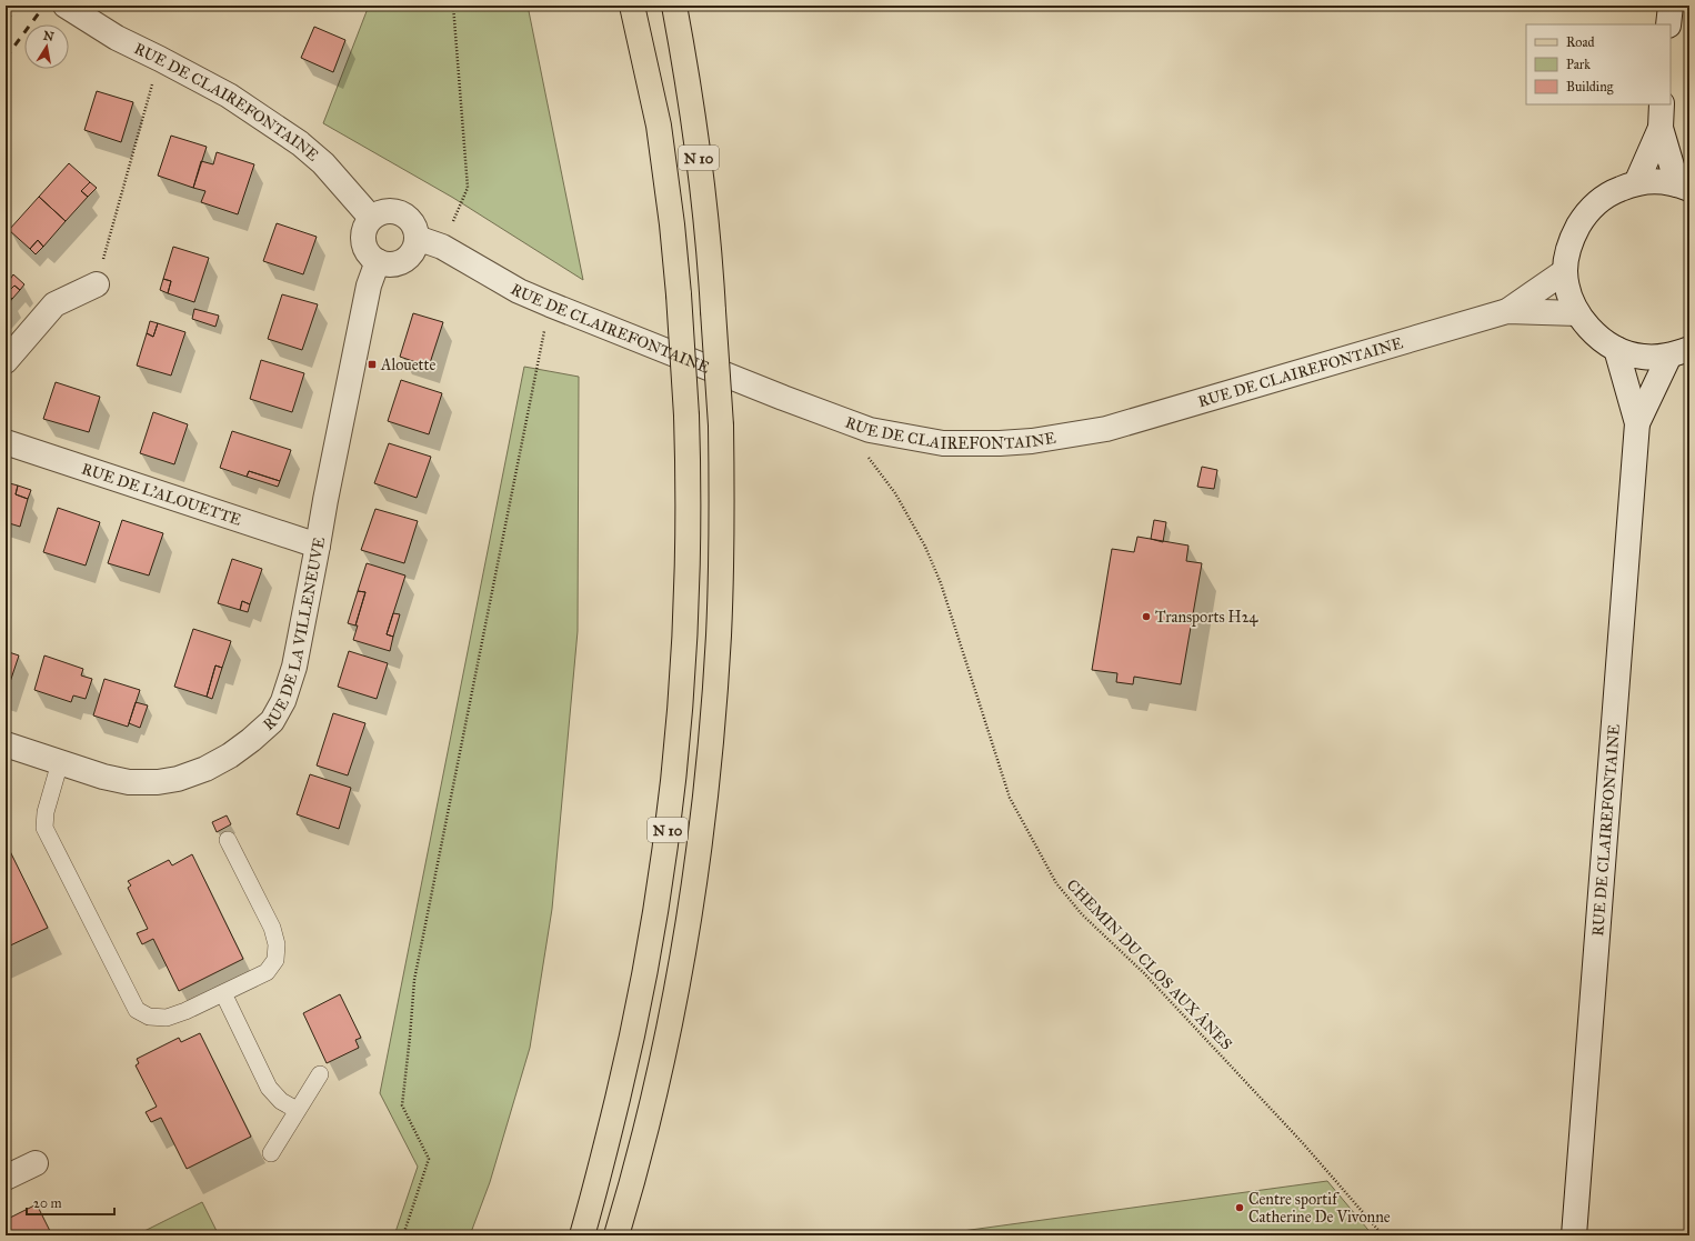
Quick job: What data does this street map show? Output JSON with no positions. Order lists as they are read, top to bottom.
{
  "streets": {
    "main road": ["N 10"],
    "street": ["RUE DE CLAIREFONTAINE", "RUE DE L'ALOUETTE", "RUE DE LA VILLENEUVE"],
    "path": ["CHEMIN DU CLOS AUX ÂNES"]
  },
  "crossings": [
    ["RUE DE CLAIREFONTAINE", "RUE DE LA VILLENEUVE"],
    ["RUE DE L'ALOUETTE", "RUE DE LA VILLENEUVE"]
  ],
  "places": {
    "transit": ["Alouette"],
    "other": ["Transports H24", "Centre sportif Catherine De Vivonne"]
  },
  "legend": ["Road", "Park", "Building"],
  "scale_bar": "20 m",
  "north": "top"
}
